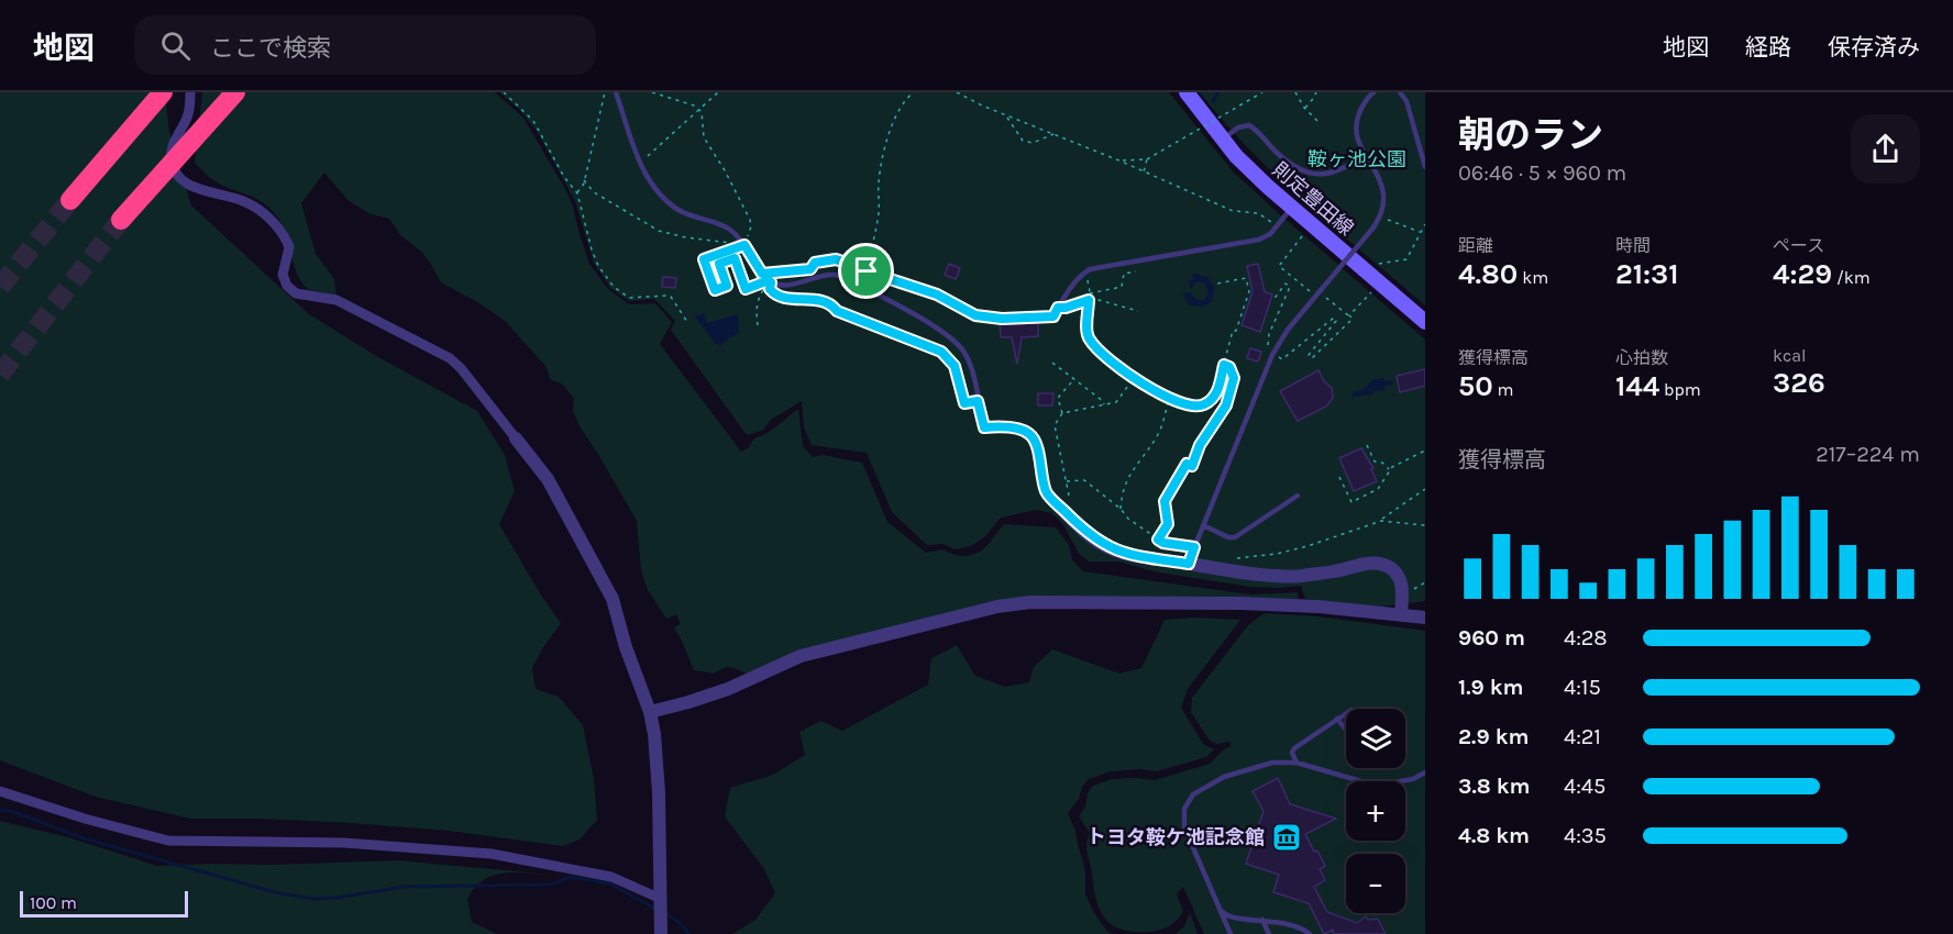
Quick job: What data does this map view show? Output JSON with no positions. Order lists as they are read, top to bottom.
{
  "streets": {
    "main road": ["則定豊田線"]
  },
  "parks": ["鞍ヶ池公園"],
  "places": {
    "museum": ["トヨタ鞍ケ池記念館"]
  },
  "scale_bar": "100 m",
  "page": {
    "header": "地図",
    "search": "ここで検索",
    "nav": ["地図", "経路", "保存済み"],
    "heading": ["朝のラン", "06:46 · 5 × 960 m"],
    "stats": [
      ["距離", "4.80 km"],
      ["時間", "21:31"],
      ["ペース", "4:29 /km"],
      ["獲得標高", "50 m"],
      ["心拍数", "144 bpm"],
      ["kcal", "326"]
    ],
    "chart": ["獲得標高", "217–224 m"],
    "list": [
      {
        "name": "960 m",
        "note": "4:28"
      },
      {
        "name": "1.9 km",
        "note": "4:15"
      },
      {
        "name": "2.9 km",
        "note": "4:21"
      },
      {
        "name": "3.8 km",
        "note": "4:45"
      },
      {
        "name": "4.8 km",
        "note": "4:35"
      }
    ],
    "map_buttons": ["+", "−"],
    "scale": "100 m"
  }
}
